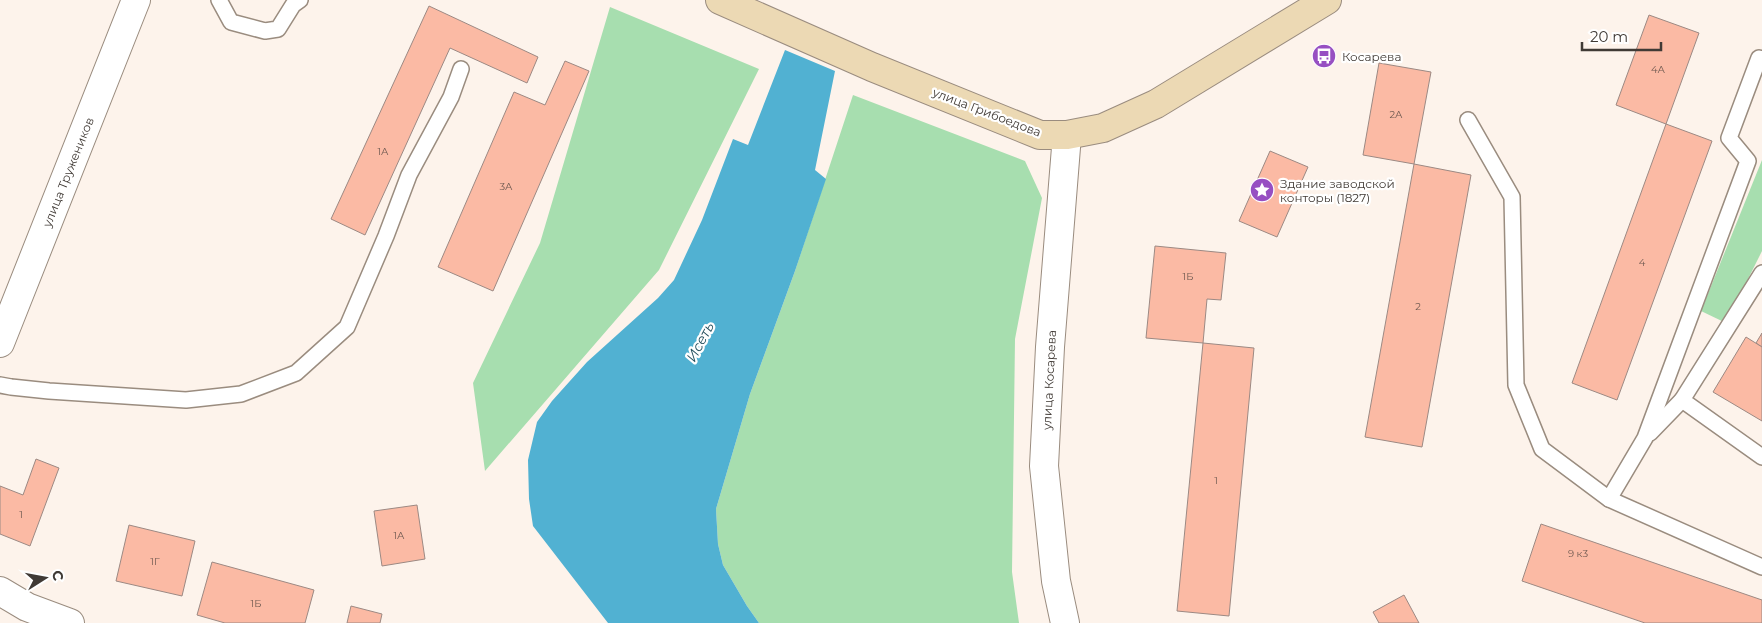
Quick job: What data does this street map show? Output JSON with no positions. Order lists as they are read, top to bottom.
{
  "streets": {
    "main road": ["улица Грибоедова"],
    "street": ["улица Тружеников", "улица Косарева"]
  },
  "crossings": [
    ["улица Грибоедова", "улица Косарева"]
  ],
  "water": ["Исеть"],
  "places": {
    "bus stop": ["Косарева"],
    "place": ["Здание заводской конторы (1827)"]
  },
  "house_numbers": [
    "4А",
    "2А",
    "1А",
    "3А",
    "4",
    "1Б",
    "2",
    "1",
    "1",
    "1А",
    "9 к3",
    "1Г",
    "1Б"
  ],
  "scale_bar": "20 m",
  "north": "right"
}
